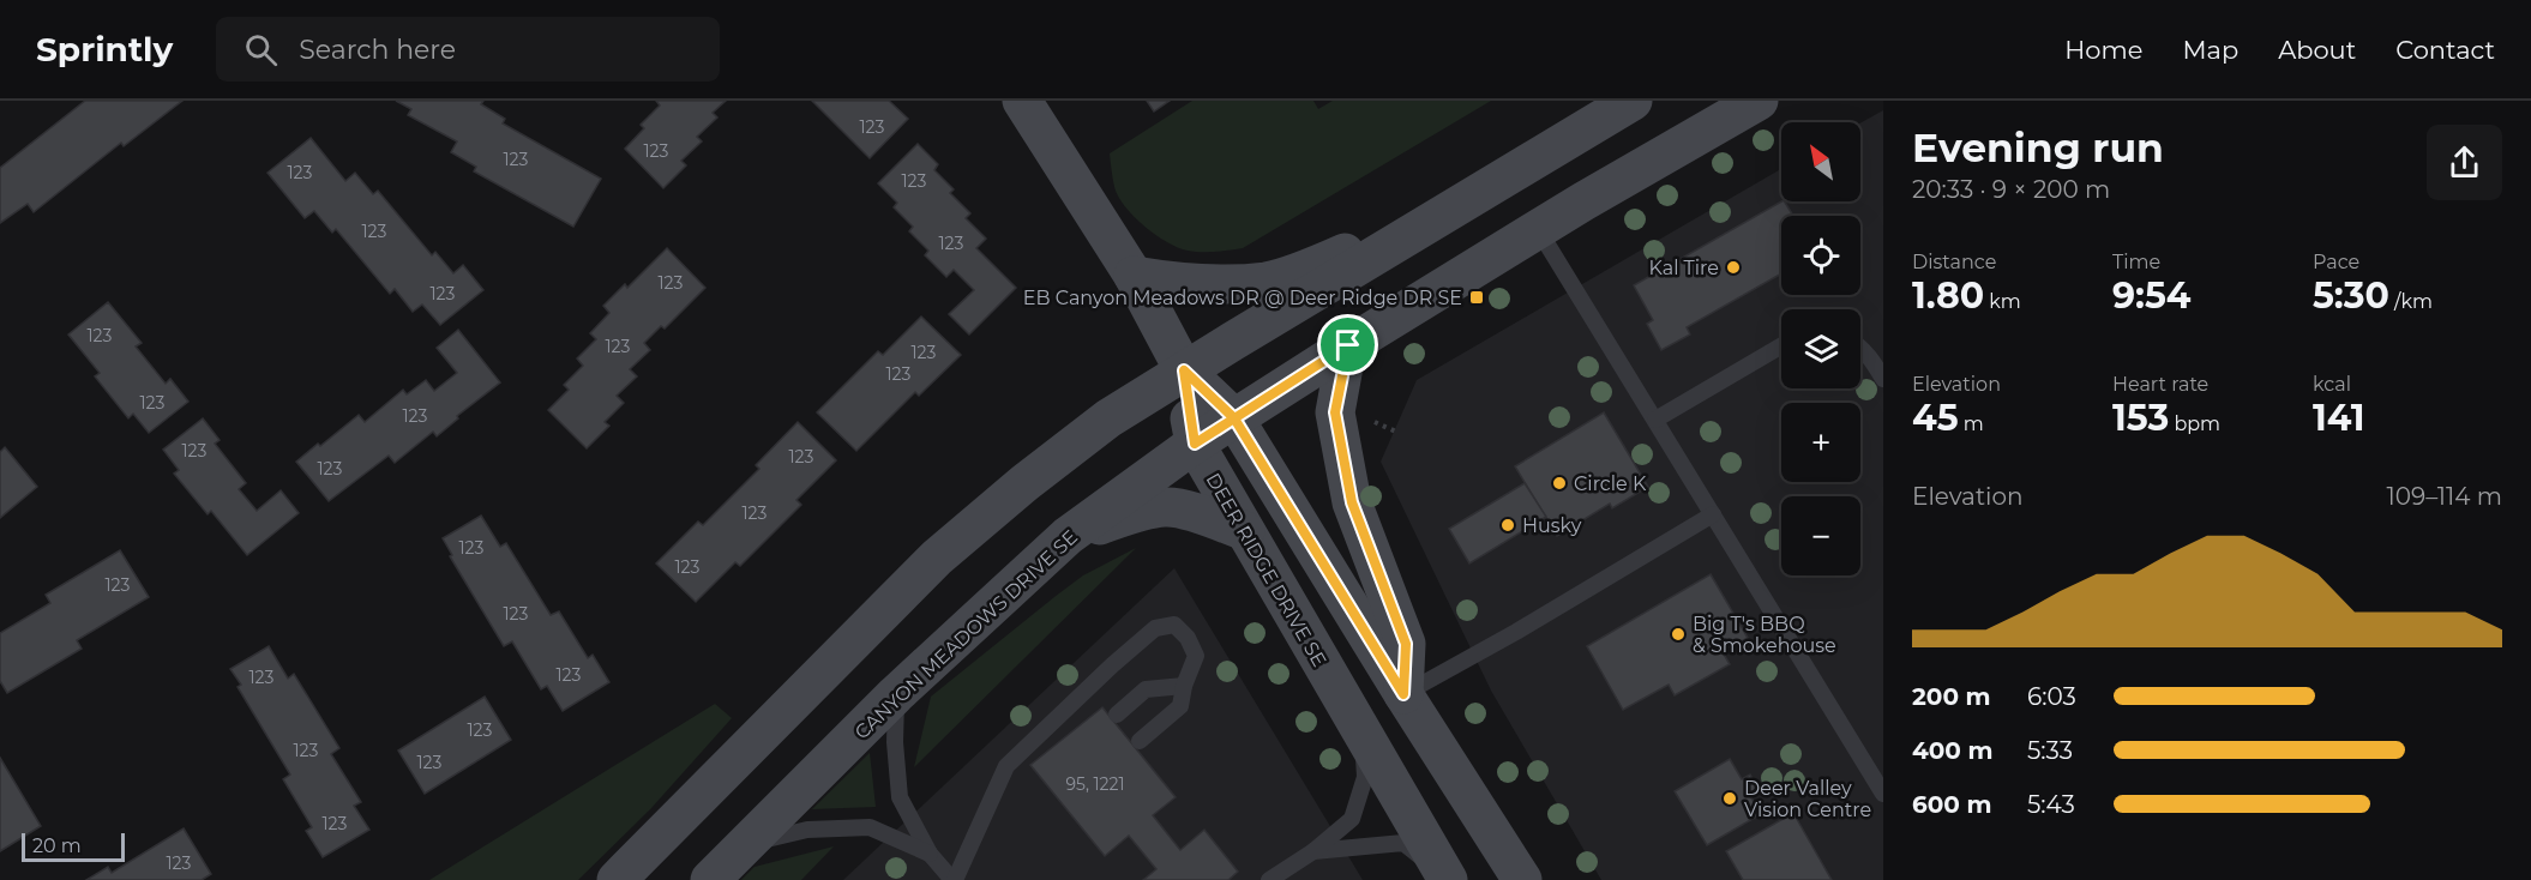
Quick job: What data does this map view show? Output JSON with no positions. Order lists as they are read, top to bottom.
{
  "streets": {
    "street": ["DEER RIDGE DRIVE SE", "CANYON MEADOWS DRIVE SE"]
  },
  "crossings": [
    ["DEER RIDGE DRIVE SE", "CANYON MEADOWS DRIVE SE"]
  ],
  "places": {
    "other": [
      "Kal Tire",
      "Circle K",
      "Husky",
      "Big T's BBQ & Smokehouse",
      "Deer Valley Vision Centre"
    ],
    "transit": ["EB Canyon Meadows DR @ Deer Ridge DR SE"]
  },
  "house_numbers": [
    "123",
    "123",
    "123",
    "123",
    "123",
    "123",
    "123",
    "123",
    "123",
    "123",
    "123",
    "123",
    "123",
    "123",
    "123",
    "123",
    "123",
    "123",
    "123",
    "123",
    "123",
    "123",
    "123",
    "123",
    "123",
    "123",
    "123",
    "123",
    "95, 1221",
    "123",
    "123"
  ],
  "scale_bar": "20 m",
  "north": "top left",
  "page": {
    "header": "Sprintly",
    "search": "Search here",
    "nav": [
      "Home",
      "Map",
      "About",
      "Contact"
    ],
    "heading": ["Evening run", "20:33 · 9 × 200 m"],
    "map_buttons": ["+", "−"],
    "stats": [
      ["Distance", "1.80 km"],
      ["Time", "9:54"],
      ["Pace", "5:30 /km"],
      ["Elevation", "45 m"],
      ["Heart rate", "153 bpm"],
      ["kcal", "141"]
    ],
    "chart": ["Elevation", "109–114 m"],
    "list": [
      {
        "name": "200 m",
        "note": "6:03"
      },
      {
        "name": "400 m",
        "note": "5:33"
      },
      {
        "name": "600 m",
        "note": "5:43"
      }
    ],
    "scale": "20 m"
  }
}
